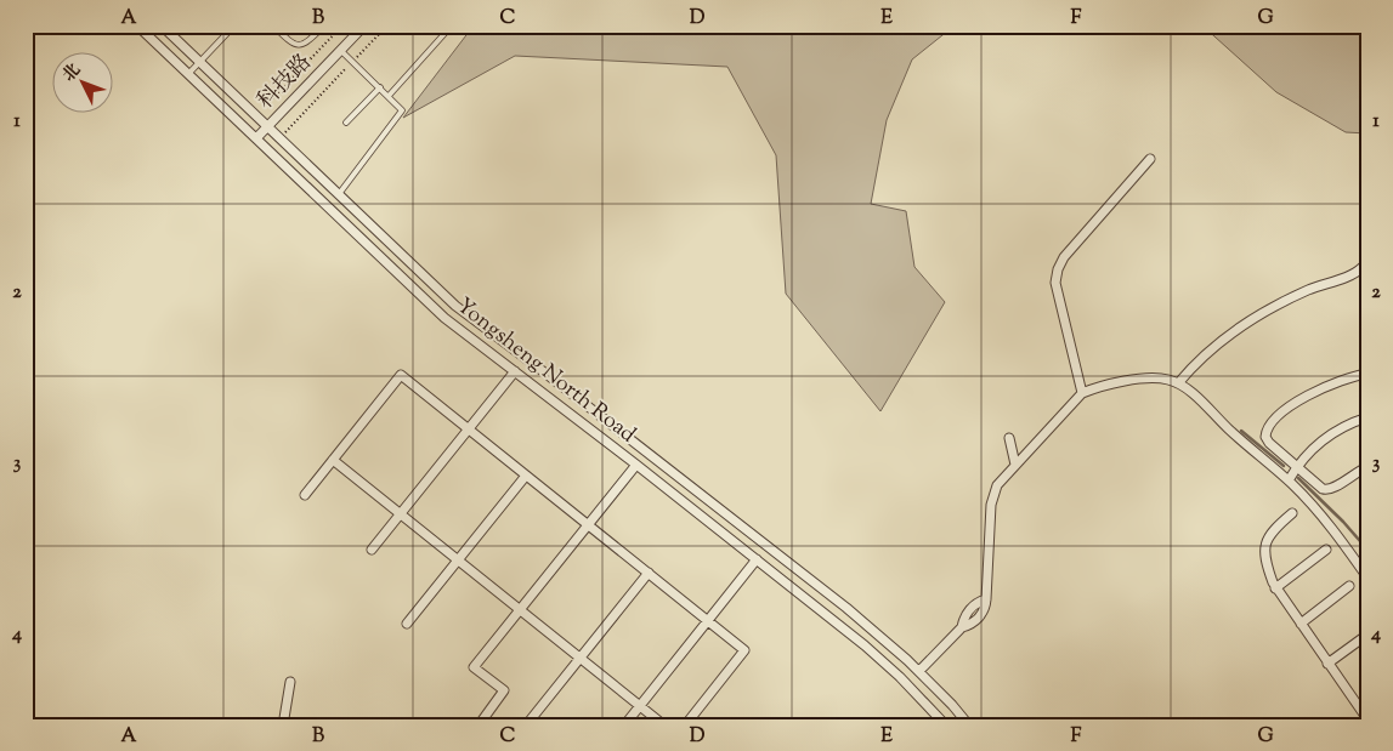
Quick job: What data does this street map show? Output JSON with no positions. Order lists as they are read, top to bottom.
{
  "streets": {
    "street": ["科技路", "Yongsheng North Road"]
  },
  "crossings": [
    ["科技路", "Yongsheng North Road"]
  ],
  "north": "top left",
  "grid": {
    "columns": [
      "A",
      "B",
      "C",
      "D",
      "E",
      "F",
      "G"
    ],
    "rows": [
      "1",
      "2",
      "3",
      "4"
    ]
  }
}
